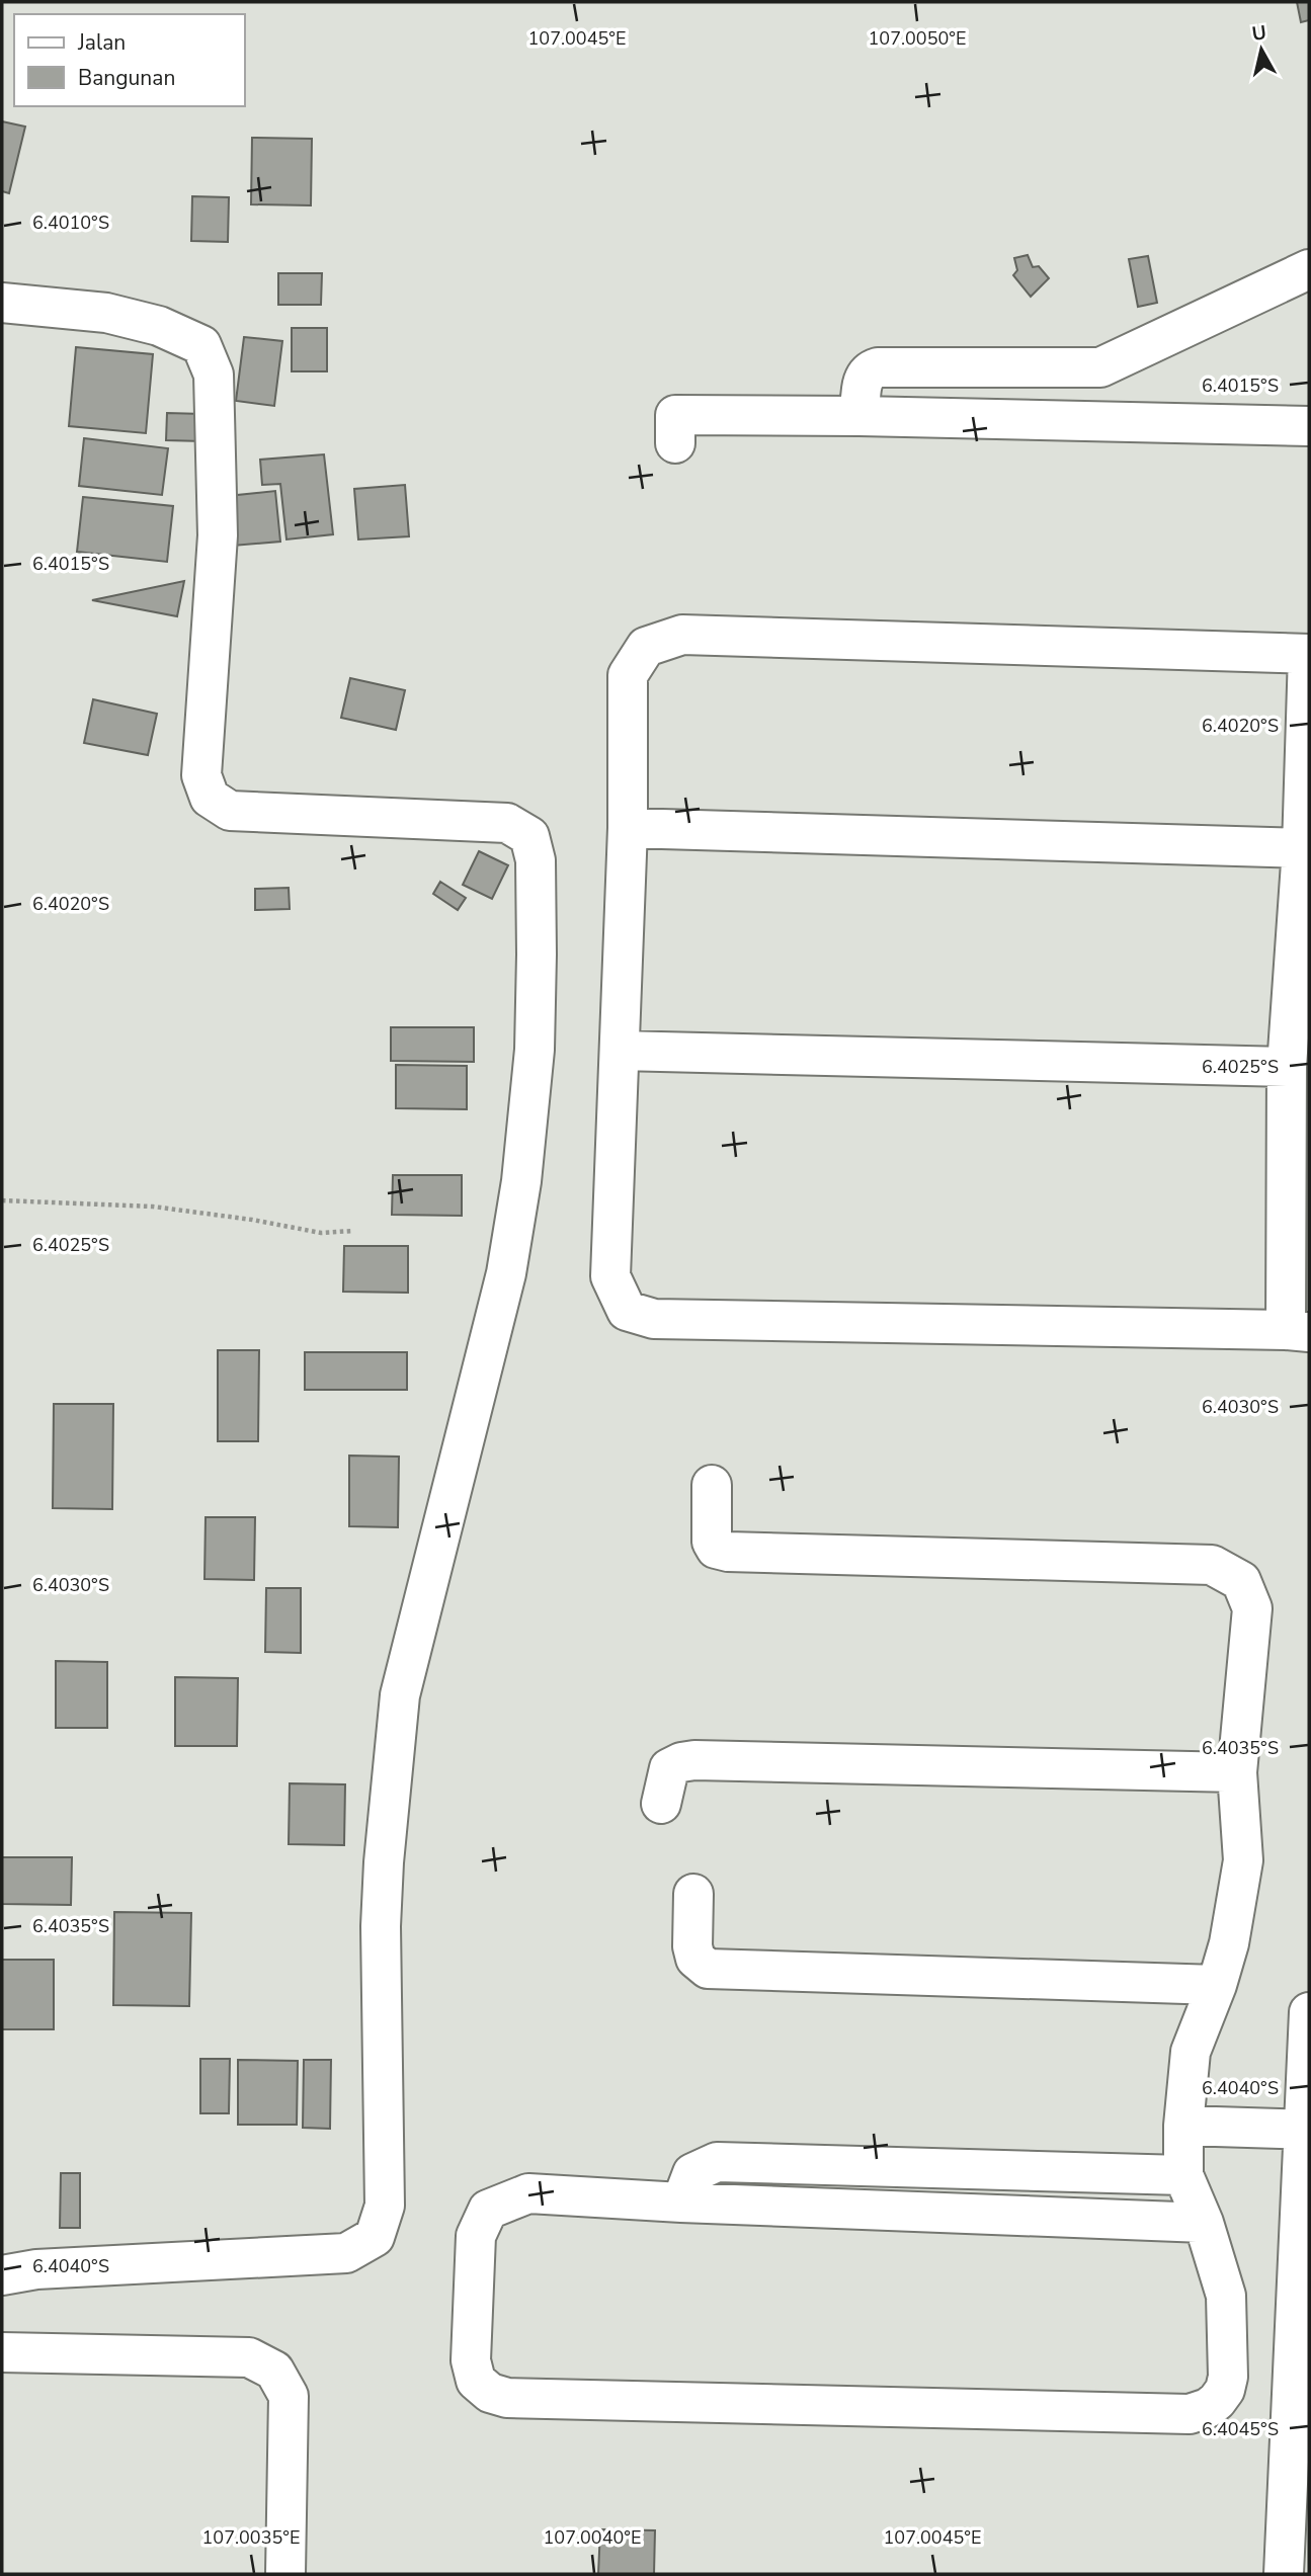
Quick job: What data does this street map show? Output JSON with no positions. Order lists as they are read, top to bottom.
{
  "legend": ["Jalan", "Bangunan"],
  "north": "top",
  "coordinates": [
    "107.0045°E",
    "107.0050°E",
    "6.4010°S",
    "6.4015°S",
    "6.4020°S",
    "6.4025°S",
    "6.4030°S",
    "6.4035°S",
    "6.4040°S",
    "6.4045°S",
    "107.0035°E",
    "107.0040°E"
  ]
}
